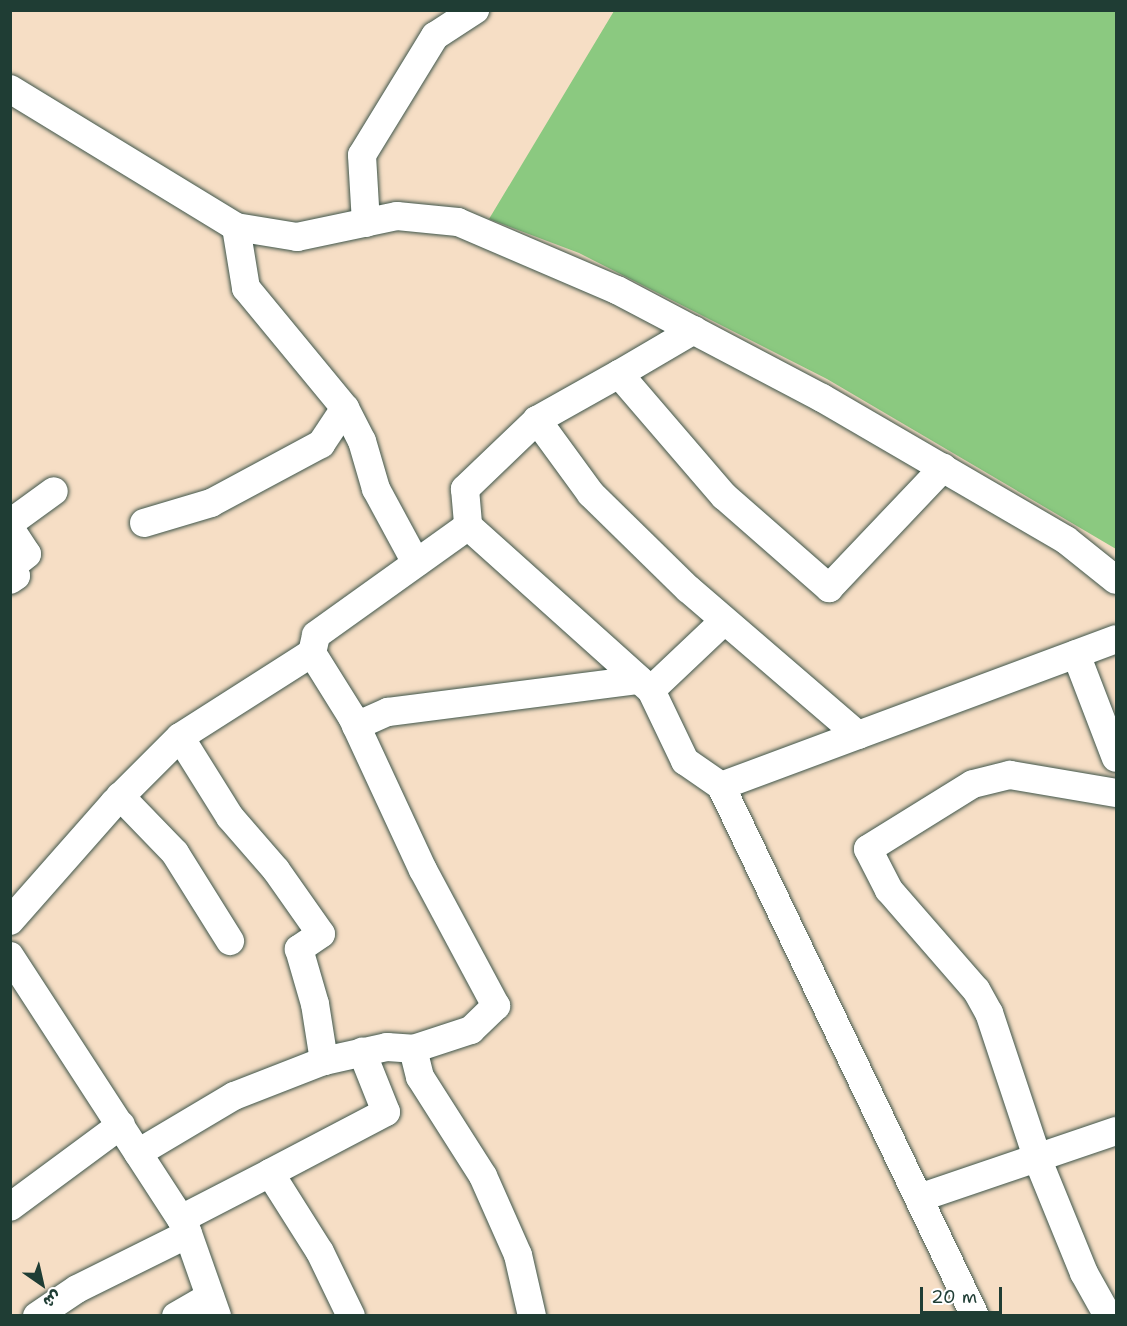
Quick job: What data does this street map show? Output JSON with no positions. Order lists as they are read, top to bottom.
{
  "scale_bar": "20 m",
  "north": "bottom right"
}
